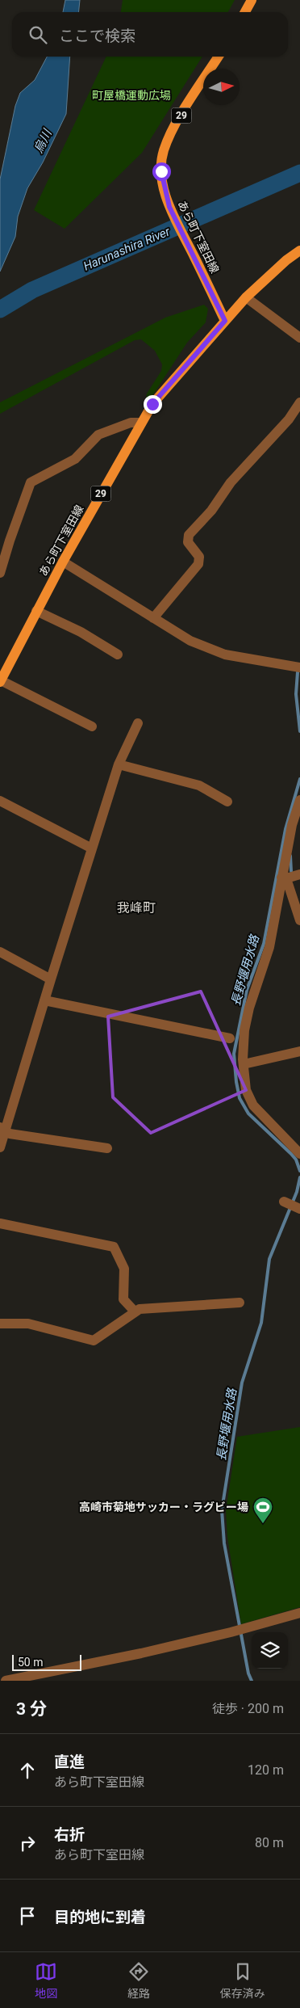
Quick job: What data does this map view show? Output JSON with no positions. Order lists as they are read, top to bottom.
{
  "streets": {
    "main road": ["29", "あら町下室田線"]
  },
  "districts": ["我峰町"],
  "water": ["烏川", "Harunashira River", "長野堰用水路"],
  "parks": ["町屋橋運動広場"],
  "places": {
    "sports": ["高崎市菊地サッカー・ラグビー場"]
  },
  "scale_bar": "50 m",
  "north": "right",
  "page": {
    "search": "ここで検索",
    "scale": "50 m",
    "heading": ["3 分", "徒歩 · 200 m"],
    "list": [
      ["直進", "あら町下室田線", "120 m"],
      ["右折", "あら町下室田線", "80 m"],
      "目的地に到着"
    ],
    "nav": ["地図", "経路", "保存済み"]
  }
}
